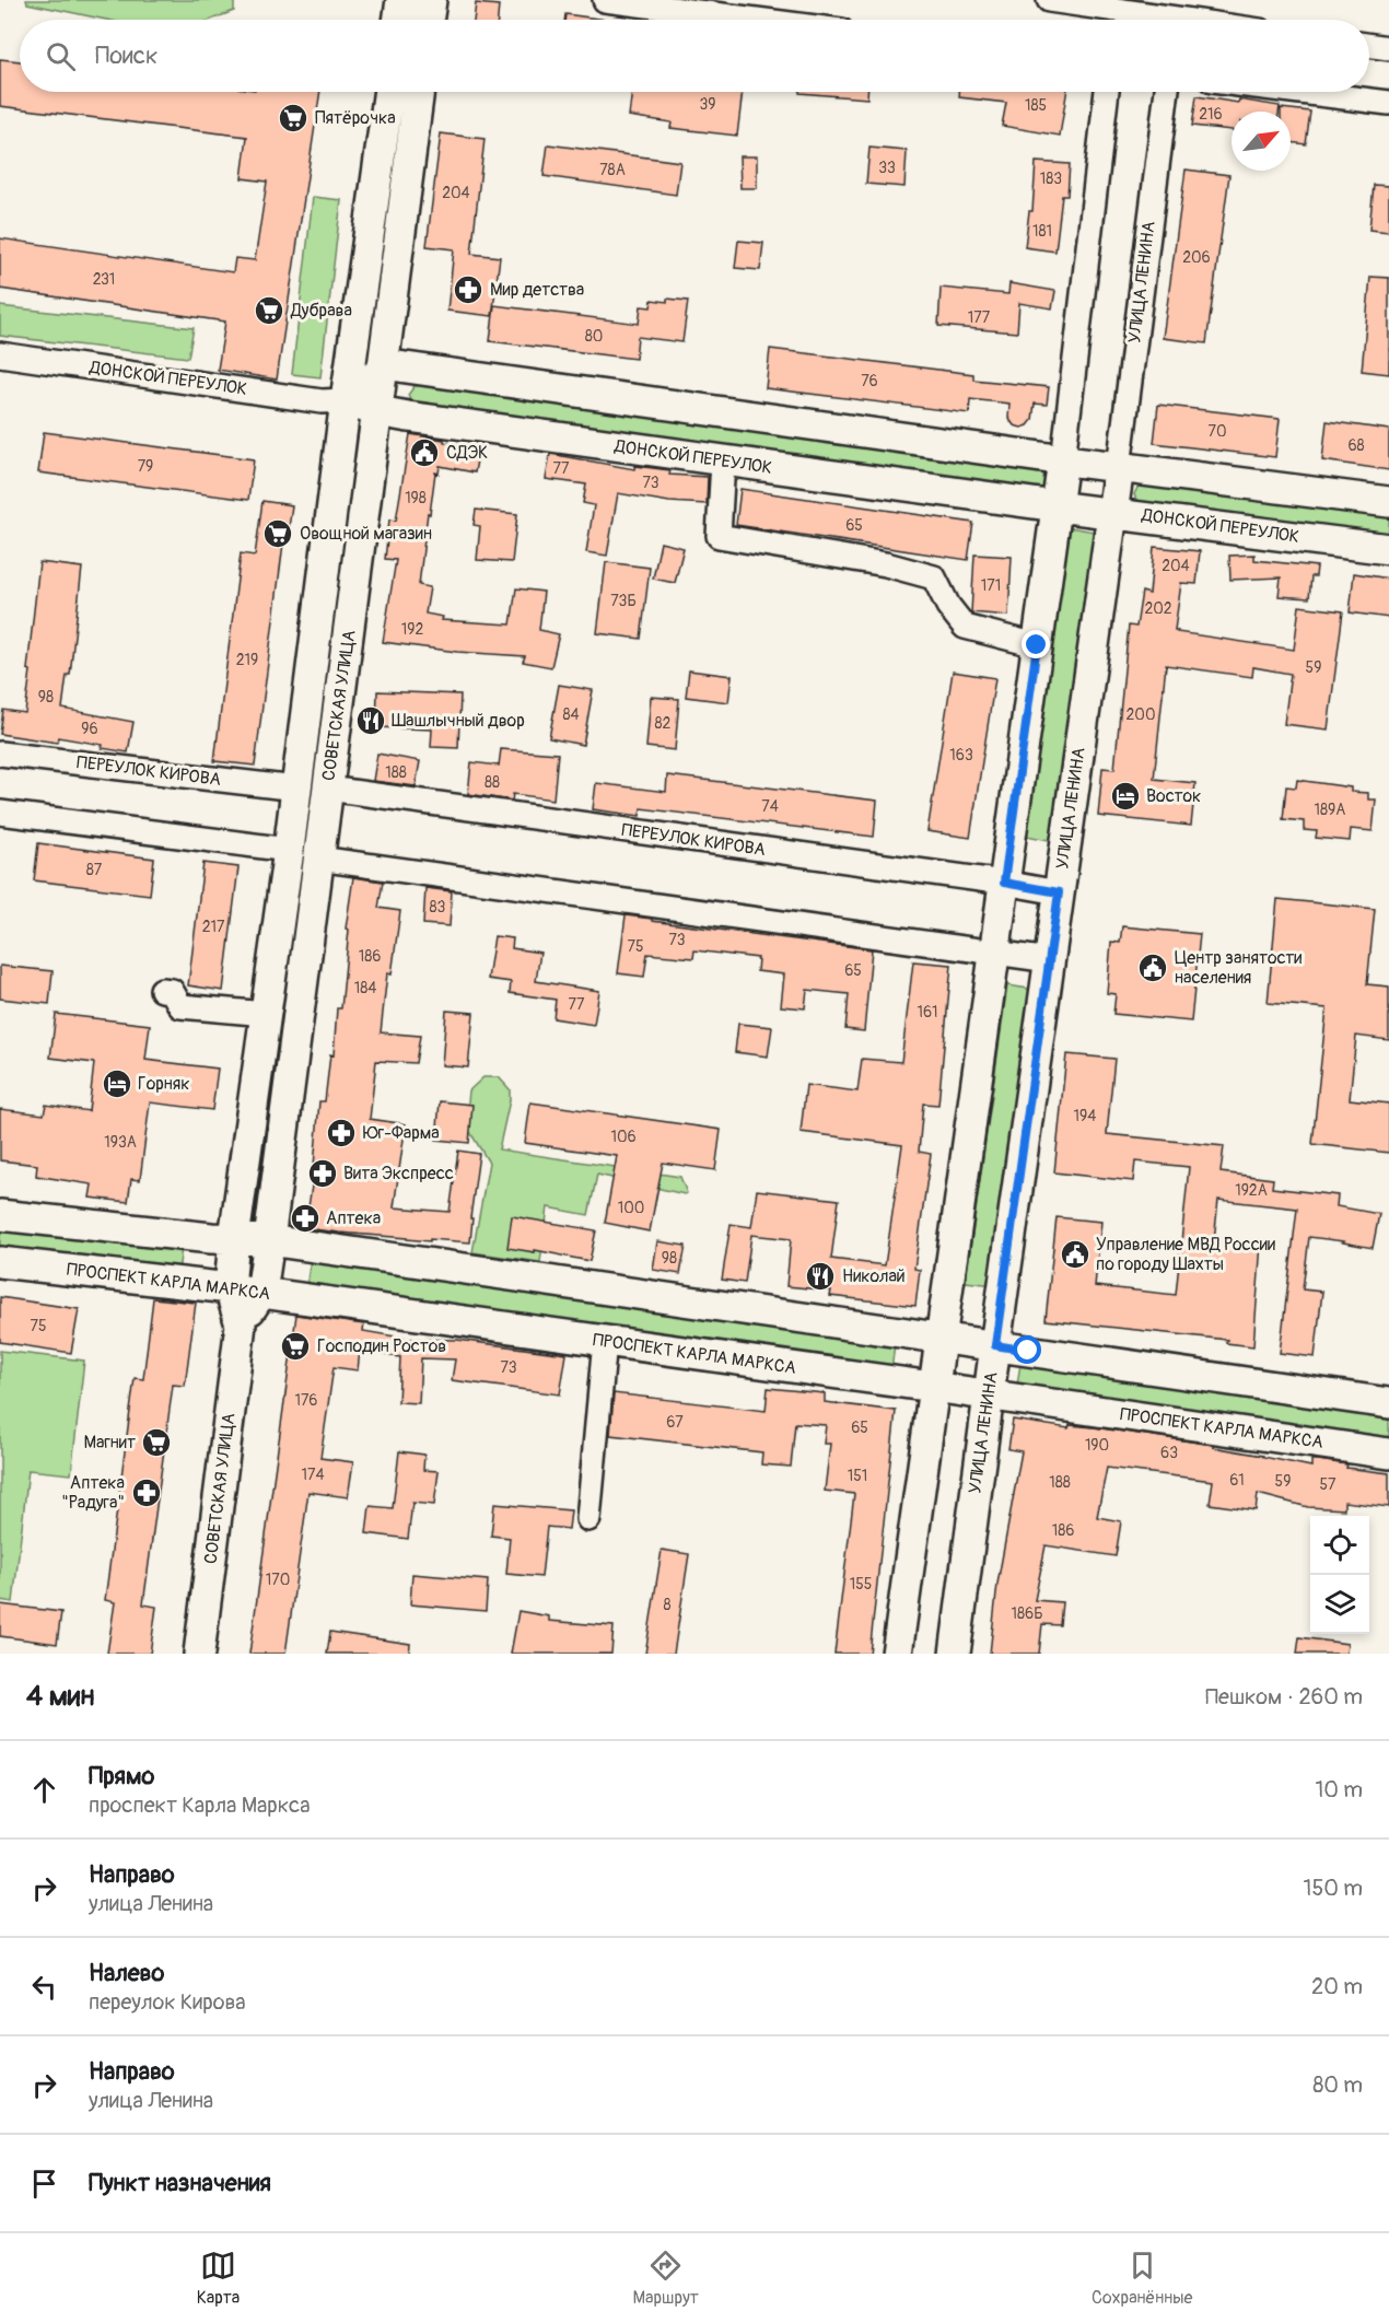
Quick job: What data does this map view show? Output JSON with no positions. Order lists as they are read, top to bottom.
{
  "streets": {
    "main road": [
      "УЛИЦА ЛЕНИНА",
      "ДОНСКОЙ ПЕРЕУЛОК",
      "СОВЕТСКАЯ УЛИЦА",
      "ПРОСПЕКТ КАРЛА МАРКСА"
    ],
    "street": ["ПЕРЕУЛОК КИРОВА"]
  },
  "crossings": [
    ["УЛИЦА ЛЕНИНА", "ДОНСКОЙ ПЕРЕУЛОК"],
    ["УЛИЦА ЛЕНИНА", "ПЕРЕУЛОК КИРОВА"],
    ["УЛИЦА ЛЕНИНА", "ПРОСПЕКТ КАРЛА МАРКСА"],
    ["ДОНСКОЙ ПЕРЕУЛОК", "СОВЕТСКАЯ УЛИЦА"],
    ["СОВЕТСКАЯ УЛИЦА", "ПЕРЕУЛОК КИРОВА"],
    ["СОВЕТСКАЯ УЛИЦА", "ПРОСПЕКТ КАРЛА МАРКСА"]
  ],
  "places": {
    "supermarket": [
      "Пятёрочка",
      "Дубрава",
      "Овощной магазин",
      "Господин Ростов",
      "Магнит"
    ],
    "pharmacy": [
      "Мир детства",
      "Юг-Фарма",
      "Вита Экспресс",
      "Аптека",
      "Аптека \"Радуга\""
    ],
    "public building": ["СДЭК", "Центр занятости населения", "Управление МВД России по городу Шахты"],
    "restaurant": ["Шашлычный двор", "Николай"],
    "hotel": ["Восток", "Горняк"]
  },
  "house_numbers": [
    "39",
    "185",
    "216",
    "33",
    "78А",
    "183",
    "204",
    "181",
    "206",
    "231",
    "177",
    "80",
    "76",
    "70",
    "68",
    "79",
    "77",
    "73",
    "198",
    "65",
    "204",
    "171",
    "73Б",
    "202",
    "192",
    "219",
    "59",
    "98",
    "84",
    "200",
    "82",
    "96",
    "163",
    "188",
    "88",
    "74",
    "189А",
    "87",
    "83",
    "217",
    "73",
    "75",
    "186",
    "65",
    "184",
    "77",
    "161",
    "194",
    "106",
    "193А",
    "192А",
    "100",
    "98",
    "75",
    "73",
    "176",
    "67",
    "65",
    "190",
    "63",
    "174",
    "151",
    "61",
    "59",
    "188",
    "57",
    "186",
    "170",
    "155",
    "8",
    "186Б"
  ],
  "north": "top right",
  "page": {
    "search": "Поиск",
    "heading": ["4 мин", "Пешком · 260 m"],
    "list": [
      ["Прямо", "проспект Карла Маркса", "10 m"],
      ["Направо", "улица Ленина", "150 m"],
      ["Налево", "переулок Кирова", "20 m"],
      ["Направо", "улица Ленина", "80 m"],
      "Пункт назначения"
    ],
    "nav": ["Карта", "Маршрут", "Сохранённые"]
  }
}
